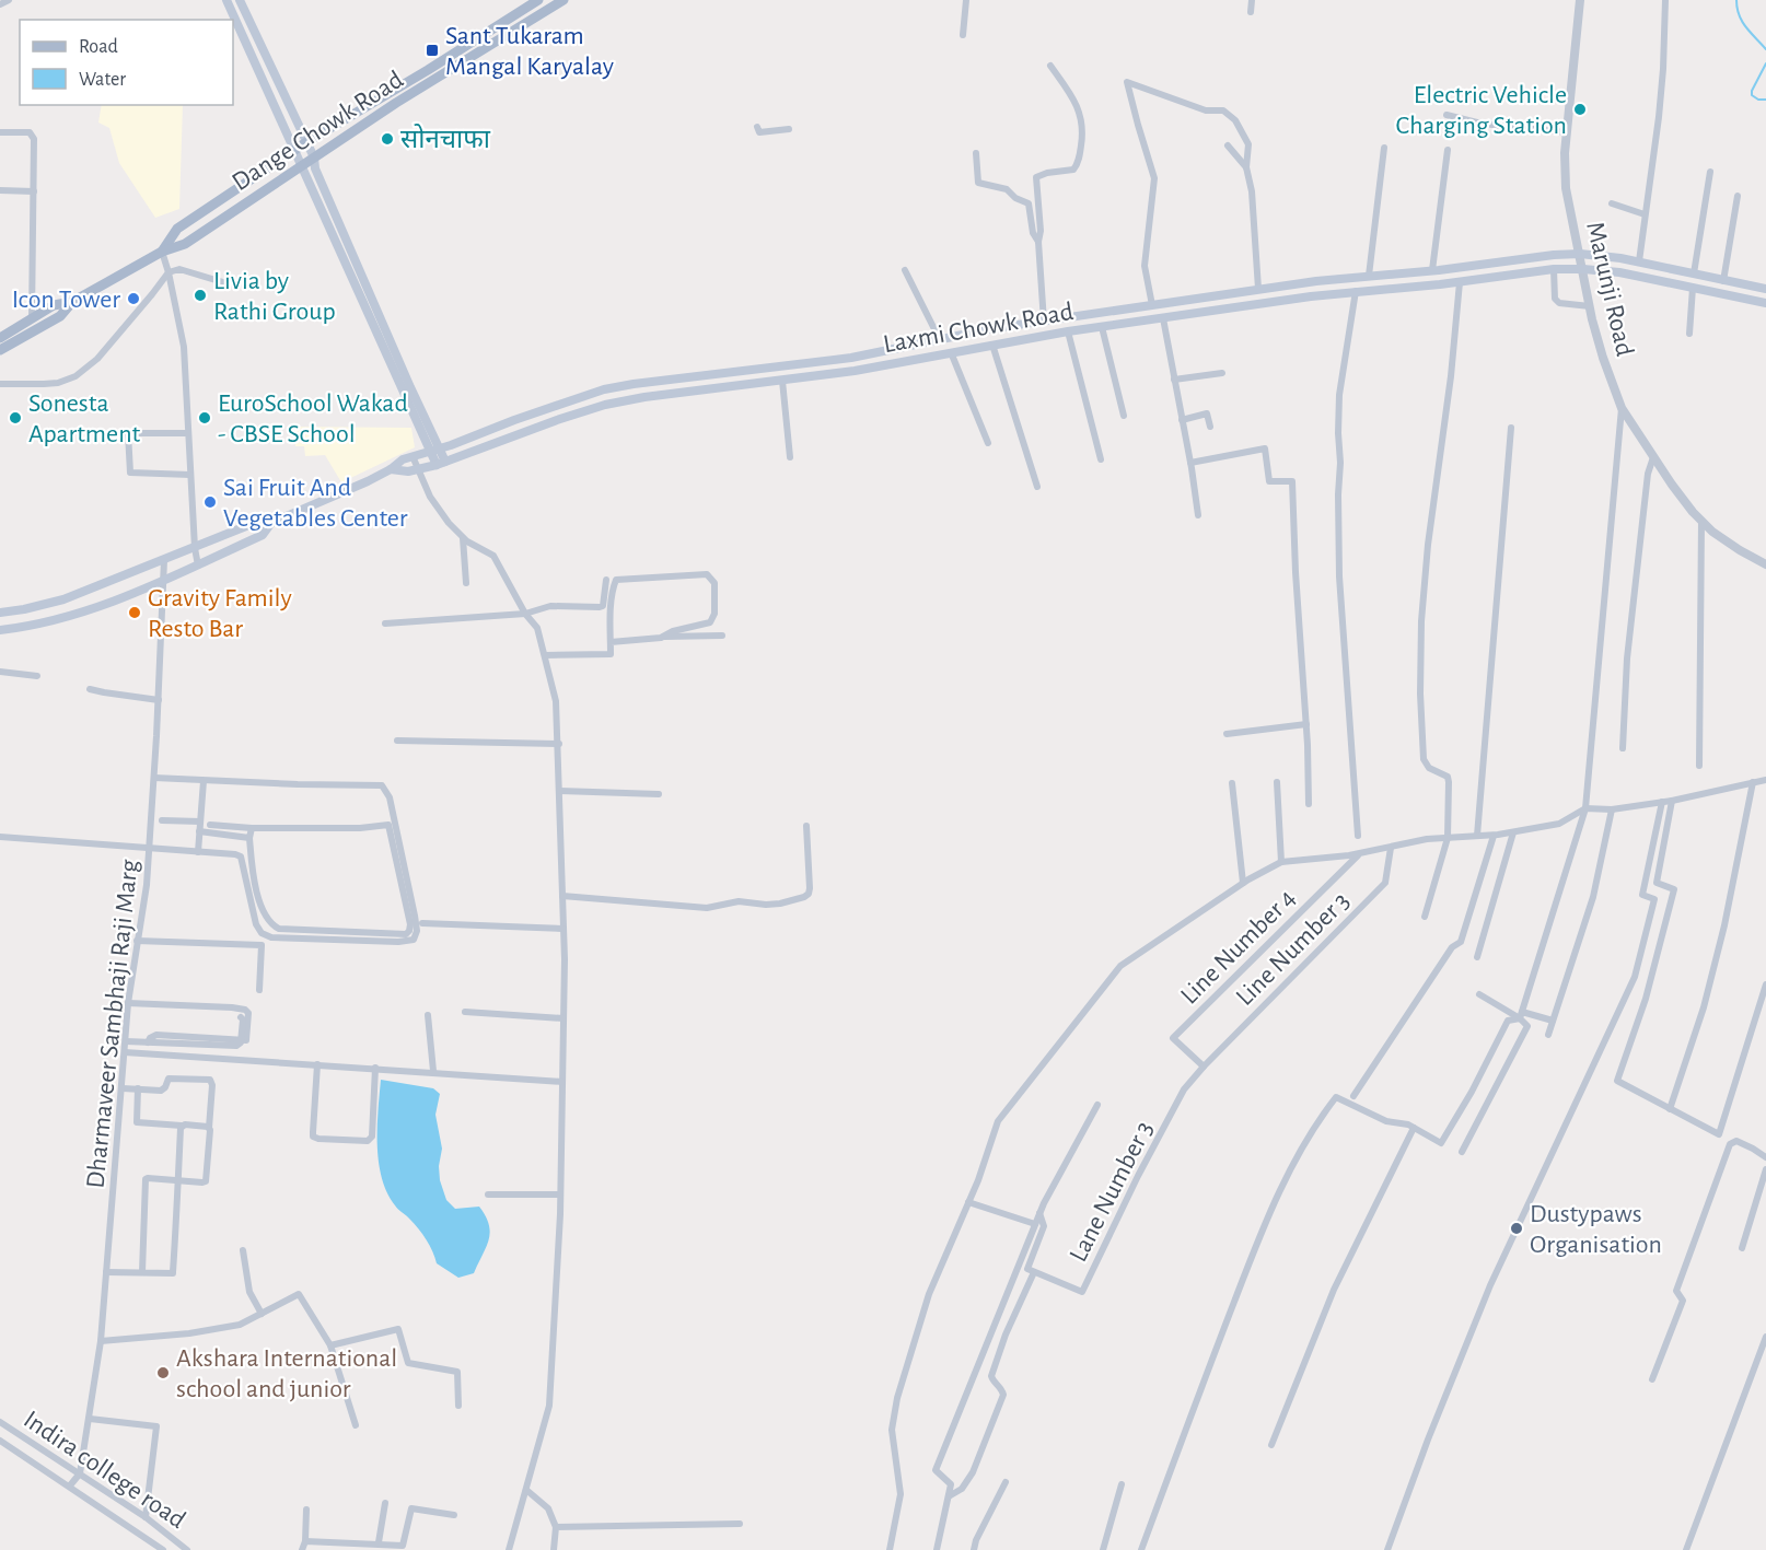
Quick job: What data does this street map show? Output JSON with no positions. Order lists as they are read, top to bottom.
{
  "streets": {
    "main road": ["Dange Chowk Road", "Laxmi Chowk Road"],
    "street": [
      "Marunji Road",
      "Line Number 4",
      "Line Number 3",
      "Dharmaveer Sambhaji Raji Marg",
      "Lane Number 3",
      "Indira college road"
    ]
  },
  "crossings": [
    ["Marunji Road", "Laxmi Chowk Road"],
    ["Line Number 4", "Line Number 3"],
    ["Line Number 4", "Lane Number 3"],
    ["Line Number 3", "Lane Number 3"],
    ["Dharmaveer Sambhaji Raji Marg", "Indira college road"]
  ],
  "places": {
    "transit": ["Sant Tukaram Mangal Karyalay"],
    "other": [
      "Electric Vehicle Charging Station",
      "सोनचाफा",
      "Livia by Rathi Group",
      "Icon Tower",
      "Sonesta Apartment",
      "EuroSchool Wakad - CBSE School",
      "Sai Fruit And Vegetables Center",
      "Gravity Family Resto Bar",
      "Dustypaws Organisation",
      "Akshara International school and junior"
    ]
  },
  "legend": ["Road", "Water"]
}
